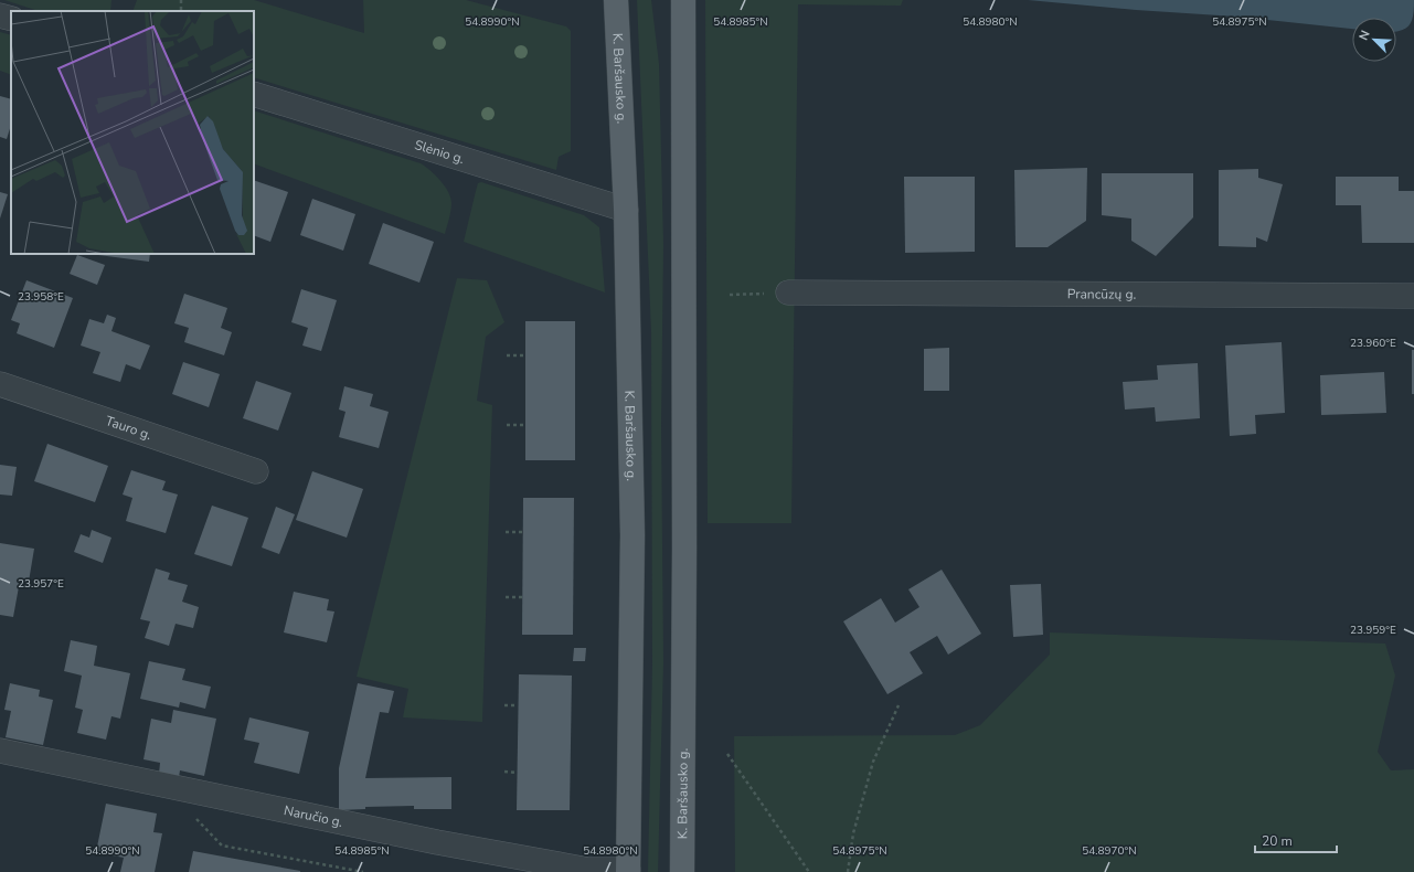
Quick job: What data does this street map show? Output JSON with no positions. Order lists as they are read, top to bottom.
{
  "streets": {
    "main road": ["K. Baršausko g."],
    "street": [
      "Slėnio g.",
      "Prancūzų g.",
      "Tauro g.",
      "Naručio g."
    ]
  },
  "crossings": [
    ["K. Baršausko g.", "Slėnio g."],
    ["K. Baršausko g.", "Naručio g."]
  ],
  "scale_bar": "20 m",
  "north": "top left",
  "coordinates": [
    "54.8990°N",
    "54.8985°N",
    "54.8980°N",
    "54.8975°N",
    "23.958°E",
    "23.960°E",
    "23.957°E",
    "23.959°E",
    "54.8970°N"
  ]
}
